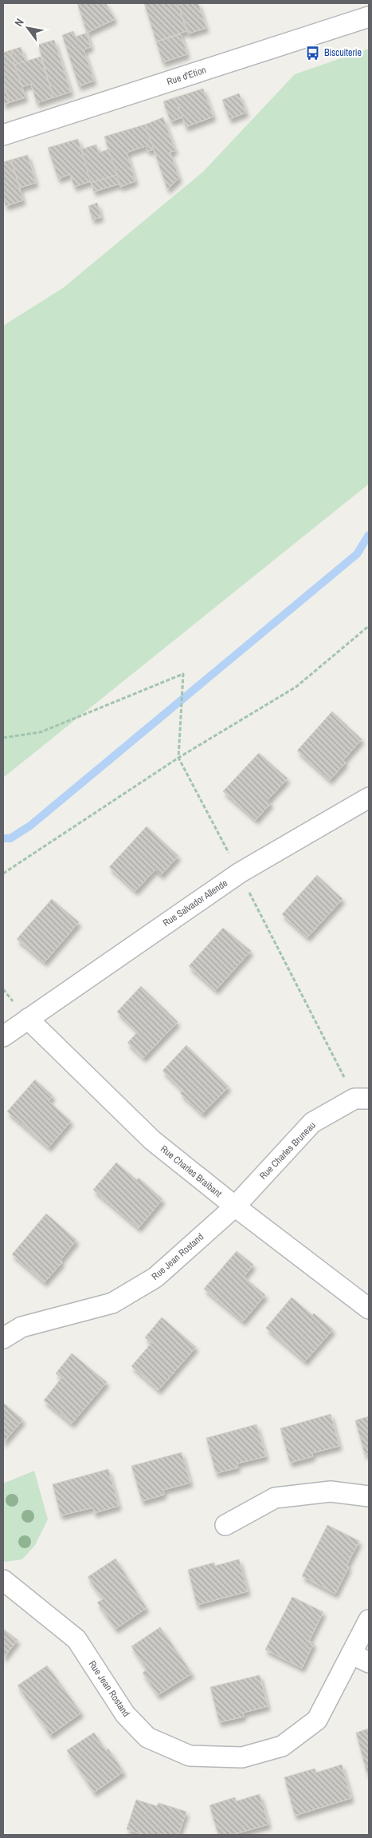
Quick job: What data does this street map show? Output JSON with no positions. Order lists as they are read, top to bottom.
{
  "streets": {
    "street": [
      "Rue d'Etion",
      "Rue Salvador Allende",
      "Rue Charles Bruneau",
      "Rue Charles Braibant",
      "Rue Jean Rostand"
    ]
  },
  "crossings": [
    ["Rue Salvador Allende", "Rue Charles Braibant"],
    ["Rue Charles Bruneau", "Rue Charles Braibant"],
    ["Rue Charles Bruneau", "Rue Jean Rostand"],
    ["Rue Charles Braibant", "Rue Jean Rostand"]
  ],
  "places": {
    "bus stop": ["Biscuiterie"]
  },
  "north": "top left"
}
